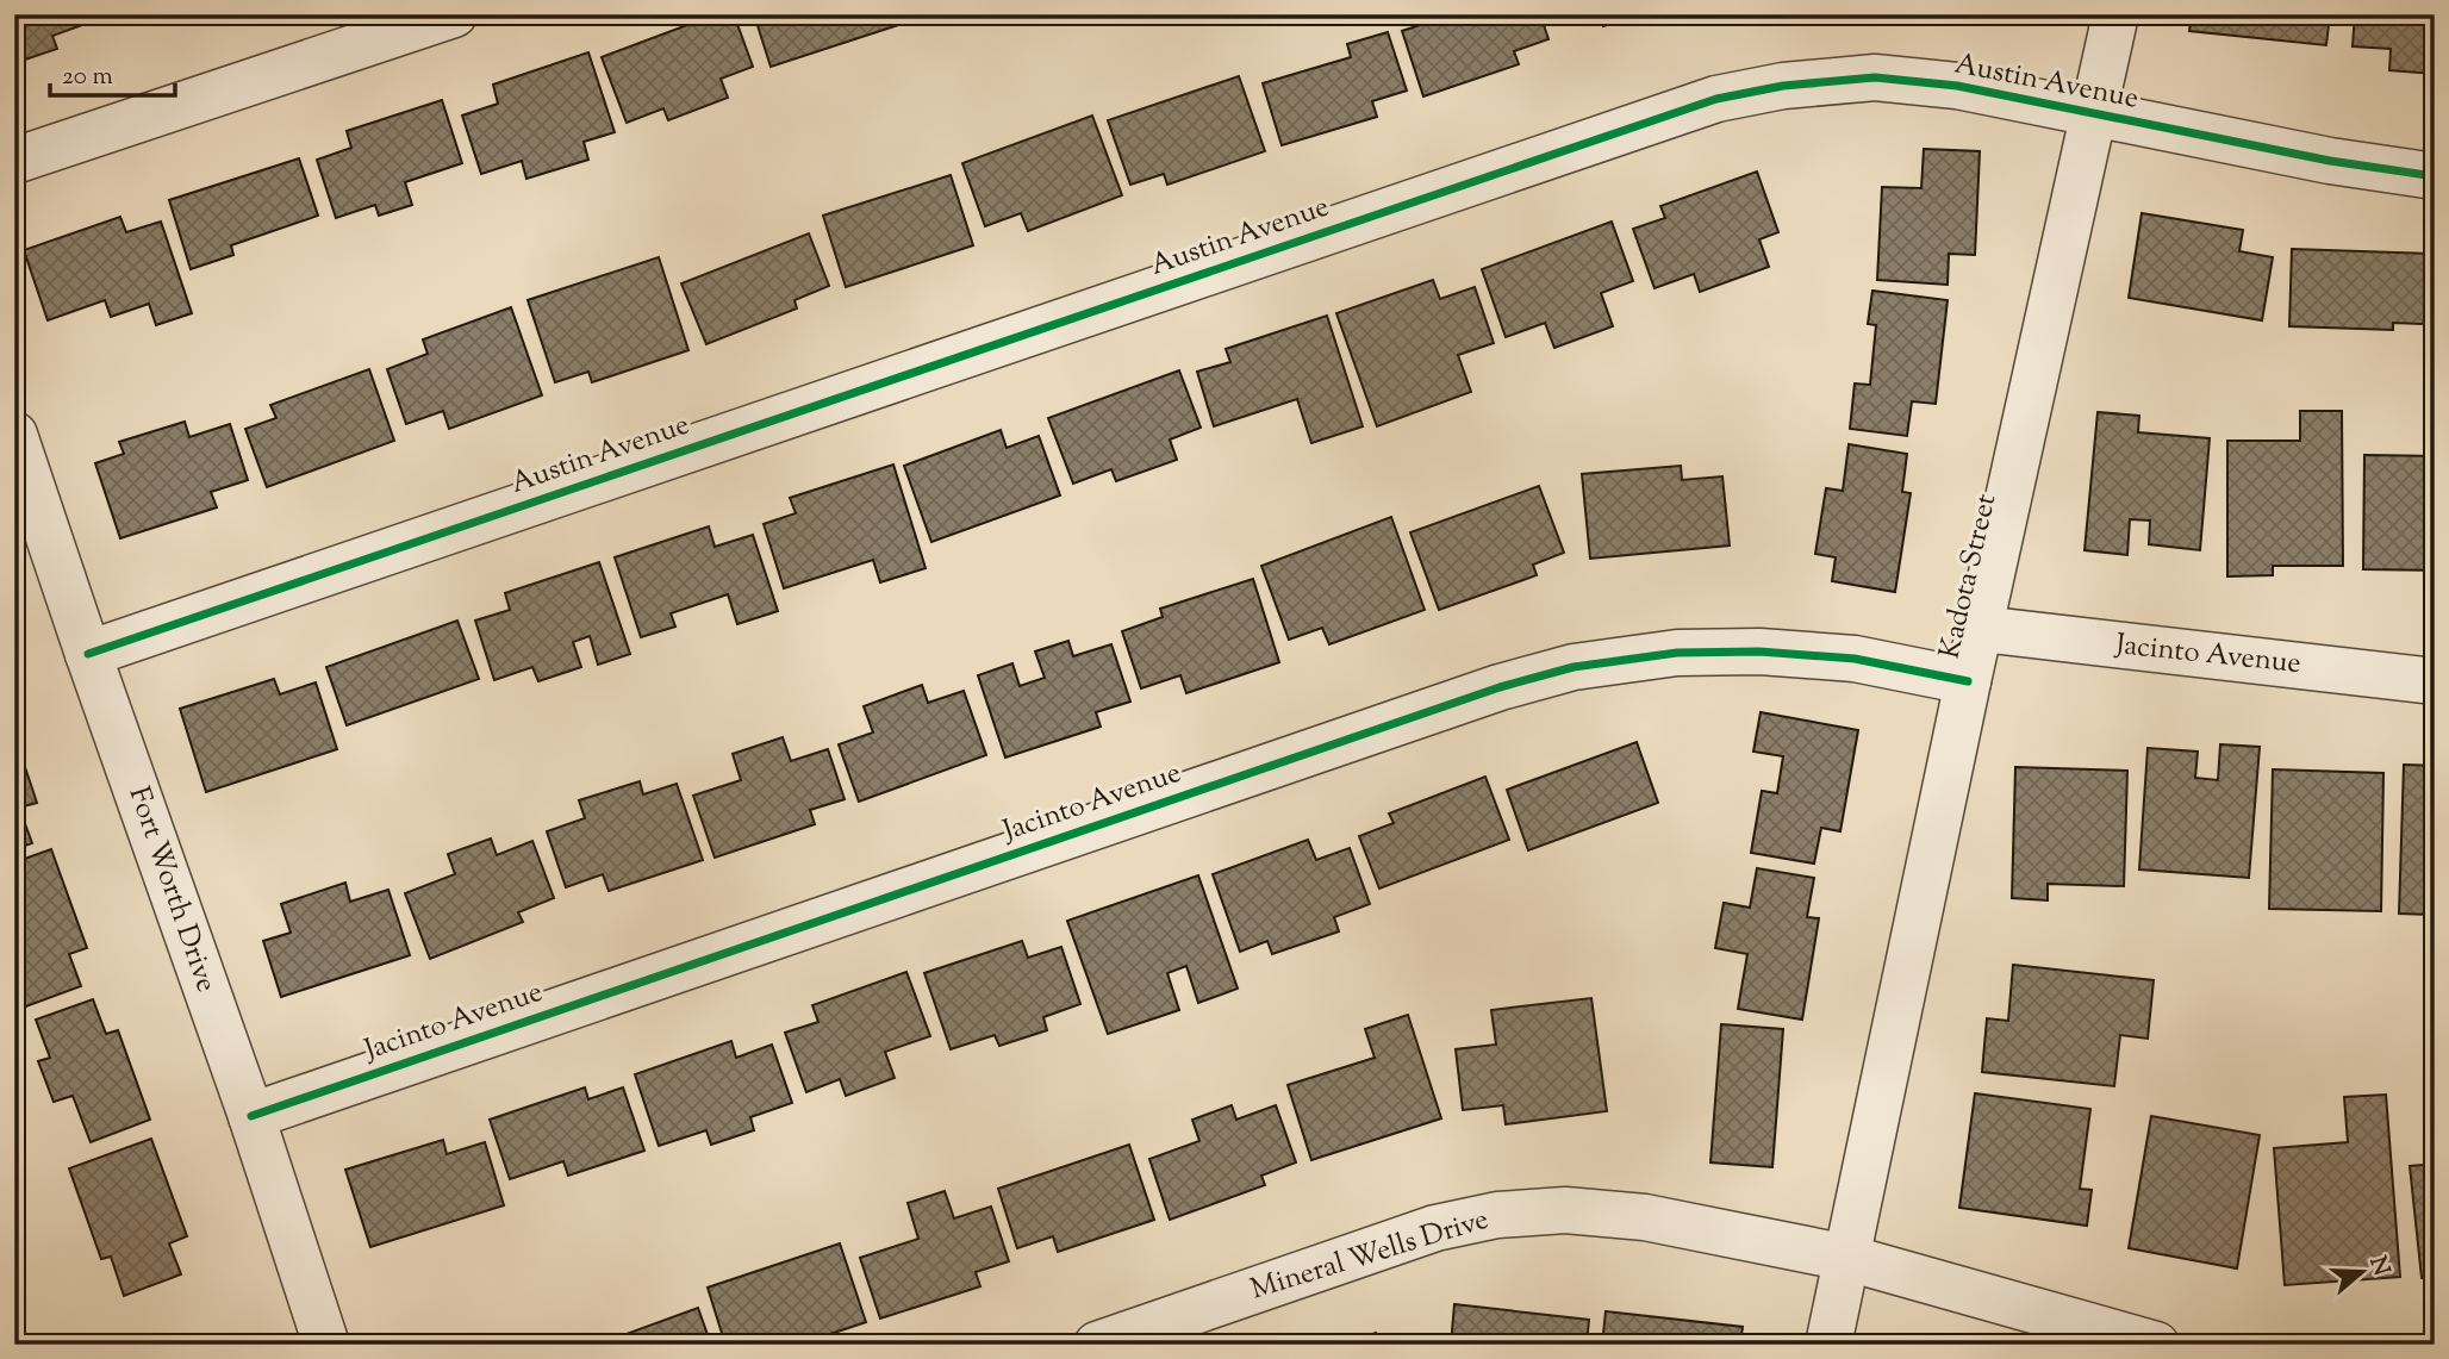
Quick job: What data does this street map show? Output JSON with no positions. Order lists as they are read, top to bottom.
{
  "streets": {
    "street": [
      "Austin Avenue",
      "Kadota Street",
      "Jacinto Avenue",
      "Fort Worth Drive",
      "Mineral Wells Drive"
    ]
  },
  "crossings": [
    ["Austin Avenue", "Kadota Street"],
    ["Austin Avenue", "Fort Worth Drive"],
    ["Kadota Street", "Jacinto Avenue"],
    ["Kadota Street", "Mineral Wells Drive"],
    ["Jacinto Avenue", "Fort Worth Drive"]
  ],
  "scale_bar": "20 m",
  "north": "right"
}
